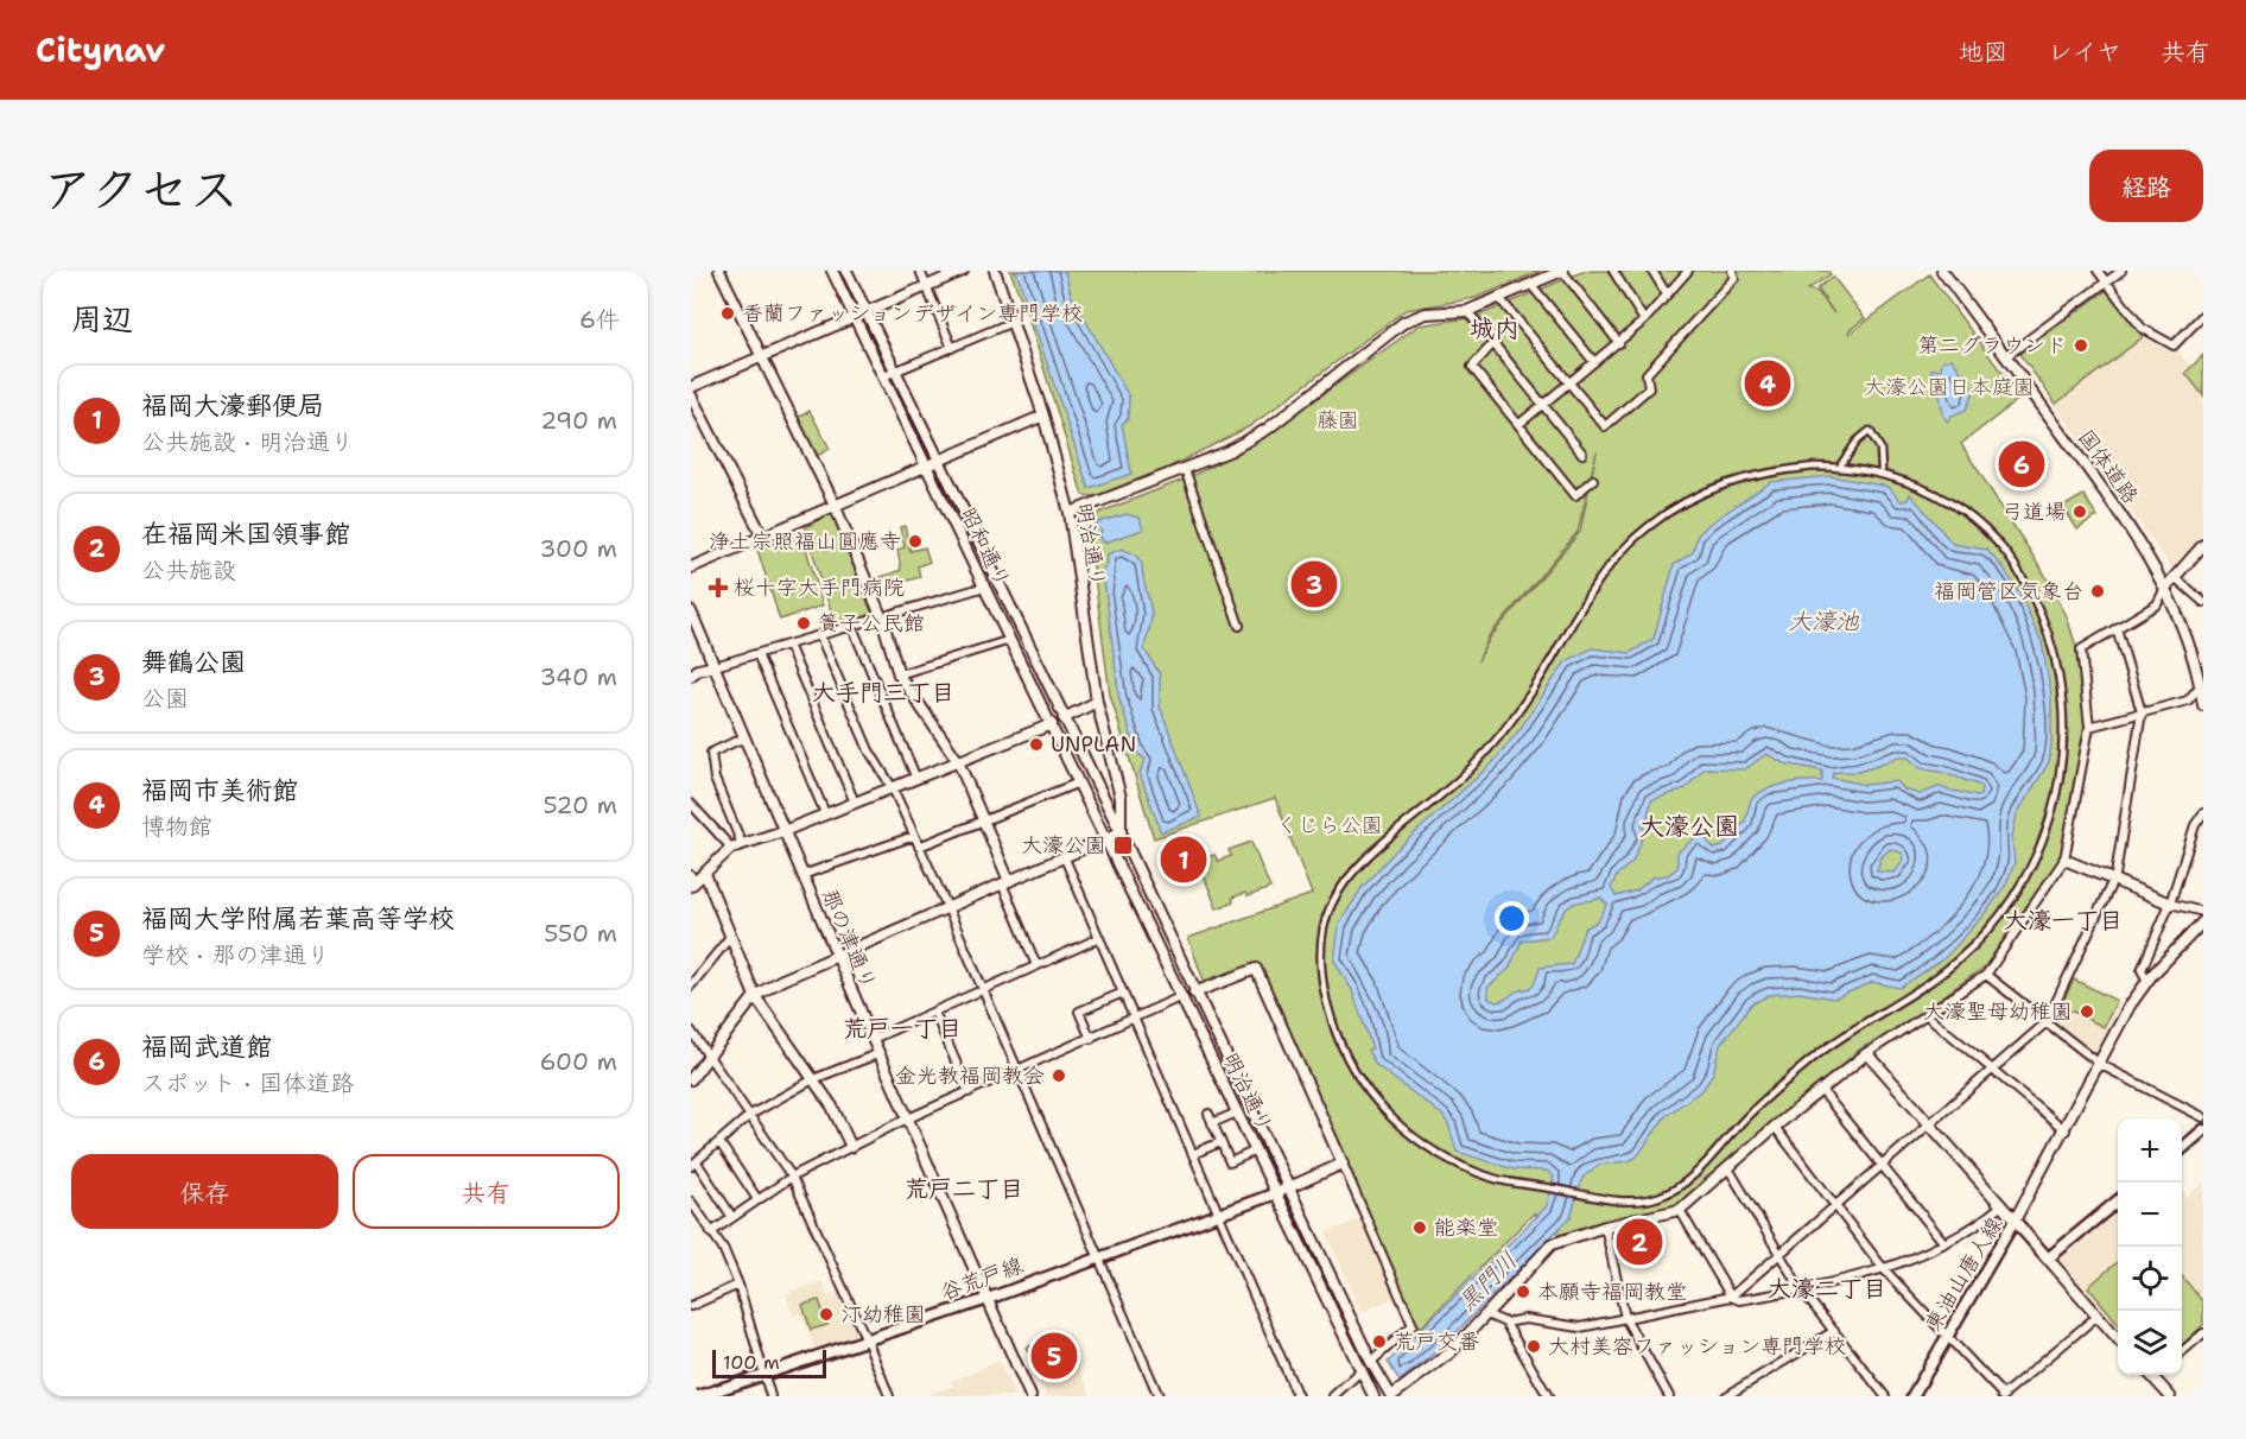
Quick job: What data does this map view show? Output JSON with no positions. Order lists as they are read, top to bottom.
{
  "streets": {
    "main road": ["東油山唐人線", "谷荒戸線"],
    "street": [
      "国体道路",
      "明治通り",
      "昭和通り",
      "那の津通り"
    ]
  },
  "crossings": [
    ["明治通り", "昭和通り"],
    ["明治通り", "谷荒戸線"],
    ["那の津通り", "谷荒戸線"]
  ],
  "districts": [
    "城内",
    "大手門三丁目",
    "大濠公園",
    "大濠一丁目",
    "荒戸一丁目",
    "荒戸二丁目",
    "大濠二丁目"
  ],
  "water": ["大濠池", "黒門川"],
  "parks": ["大濠公園日本庭園", "藤園", "くじら公園"],
  "places": {
    "other": [
      "香蘭ファッションデザイン専門学校",
      "第二グラウンド",
      "弓道場",
      "浄土宗照福山圓應寺",
      "福岡管区気象台",
      "簀子公民館",
      "UNPLAN",
      "大濠聖母幼稚園",
      "金光教福岡教会",
      "能楽堂",
      "本願寺福岡教堂",
      "汀幼稚園",
      "荒戸交番",
      "大村美容ファッション専門学校"
    ],
    "health": ["桜十字大手門病院"],
    "transit": ["大濠公園"]
  },
  "scale_bar": "100 m",
  "page": {
    "header": "Citynav",
    "nav": ["地図", "レイヤ", "共有"],
    "title": "アクセス",
    "buttons": [
      "経路",
      ["保存", "共有"]
    ],
    "heading": ["周辺", "6件"],
    "pins": [
      "4",
      "6",
      "3",
      "1",
      "2",
      "5"
    ],
    "list": [
      {
        "mark": "1",
        "name": "福岡大濠郵便局",
        "note": "公共施設 · 明治通り",
        "value": "290 m"
      },
      {
        "mark": "2",
        "name": "在福岡米国領事館",
        "note": "公共施設",
        "value": "300 m"
      },
      {
        "mark": "3",
        "name": "舞鶴公園",
        "note": "公園",
        "value": "340 m"
      },
      {
        "mark": "4",
        "name": "福岡市美術館",
        "note": "博物館",
        "value": "520 m"
      },
      {
        "mark": "5",
        "name": "福岡大学附属若葉高等学校",
        "note": "学校 · 那の津通り",
        "value": "550 m"
      },
      {
        "mark": "6",
        "name": "福岡武道館",
        "note": "スポット · 国体道路",
        "value": "600 m"
      }
    ],
    "map_buttons": ["+", "−"],
    "scale": "100 m"
  }
}
